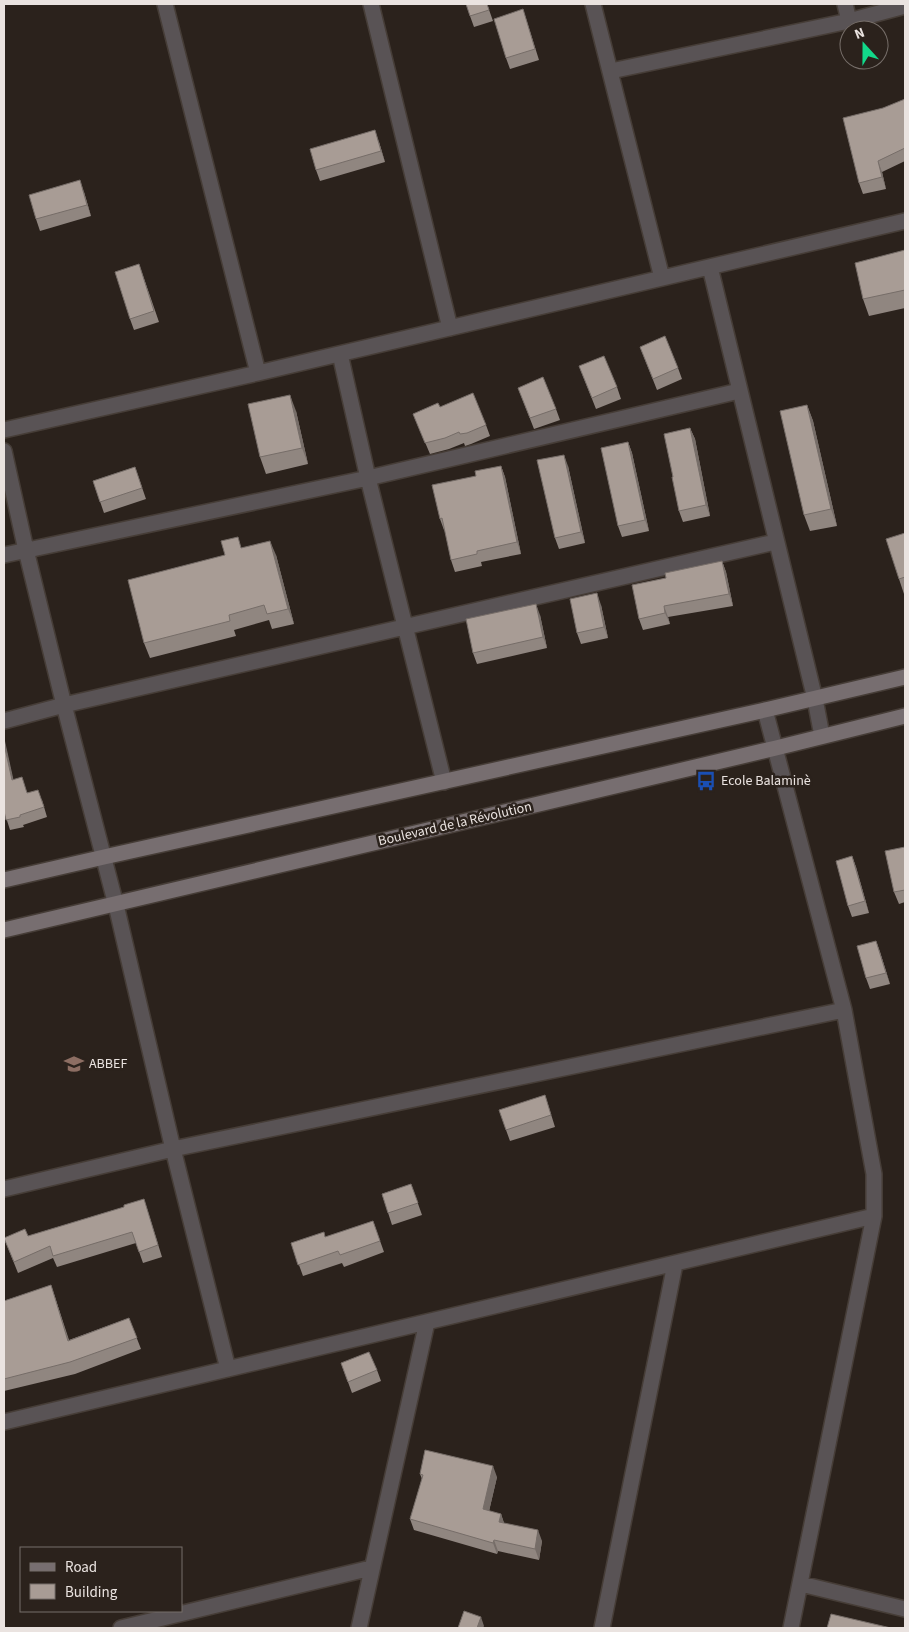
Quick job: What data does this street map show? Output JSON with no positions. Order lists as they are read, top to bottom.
{
  "streets": {
    "main road": ["Boulevard de la Révolution"]
  },
  "places": {
    "bus stop": ["Ecole Balaminè"],
    "school or university": ["ABBEF"]
  },
  "legend": ["Road", "Building"],
  "north": "top"
}
